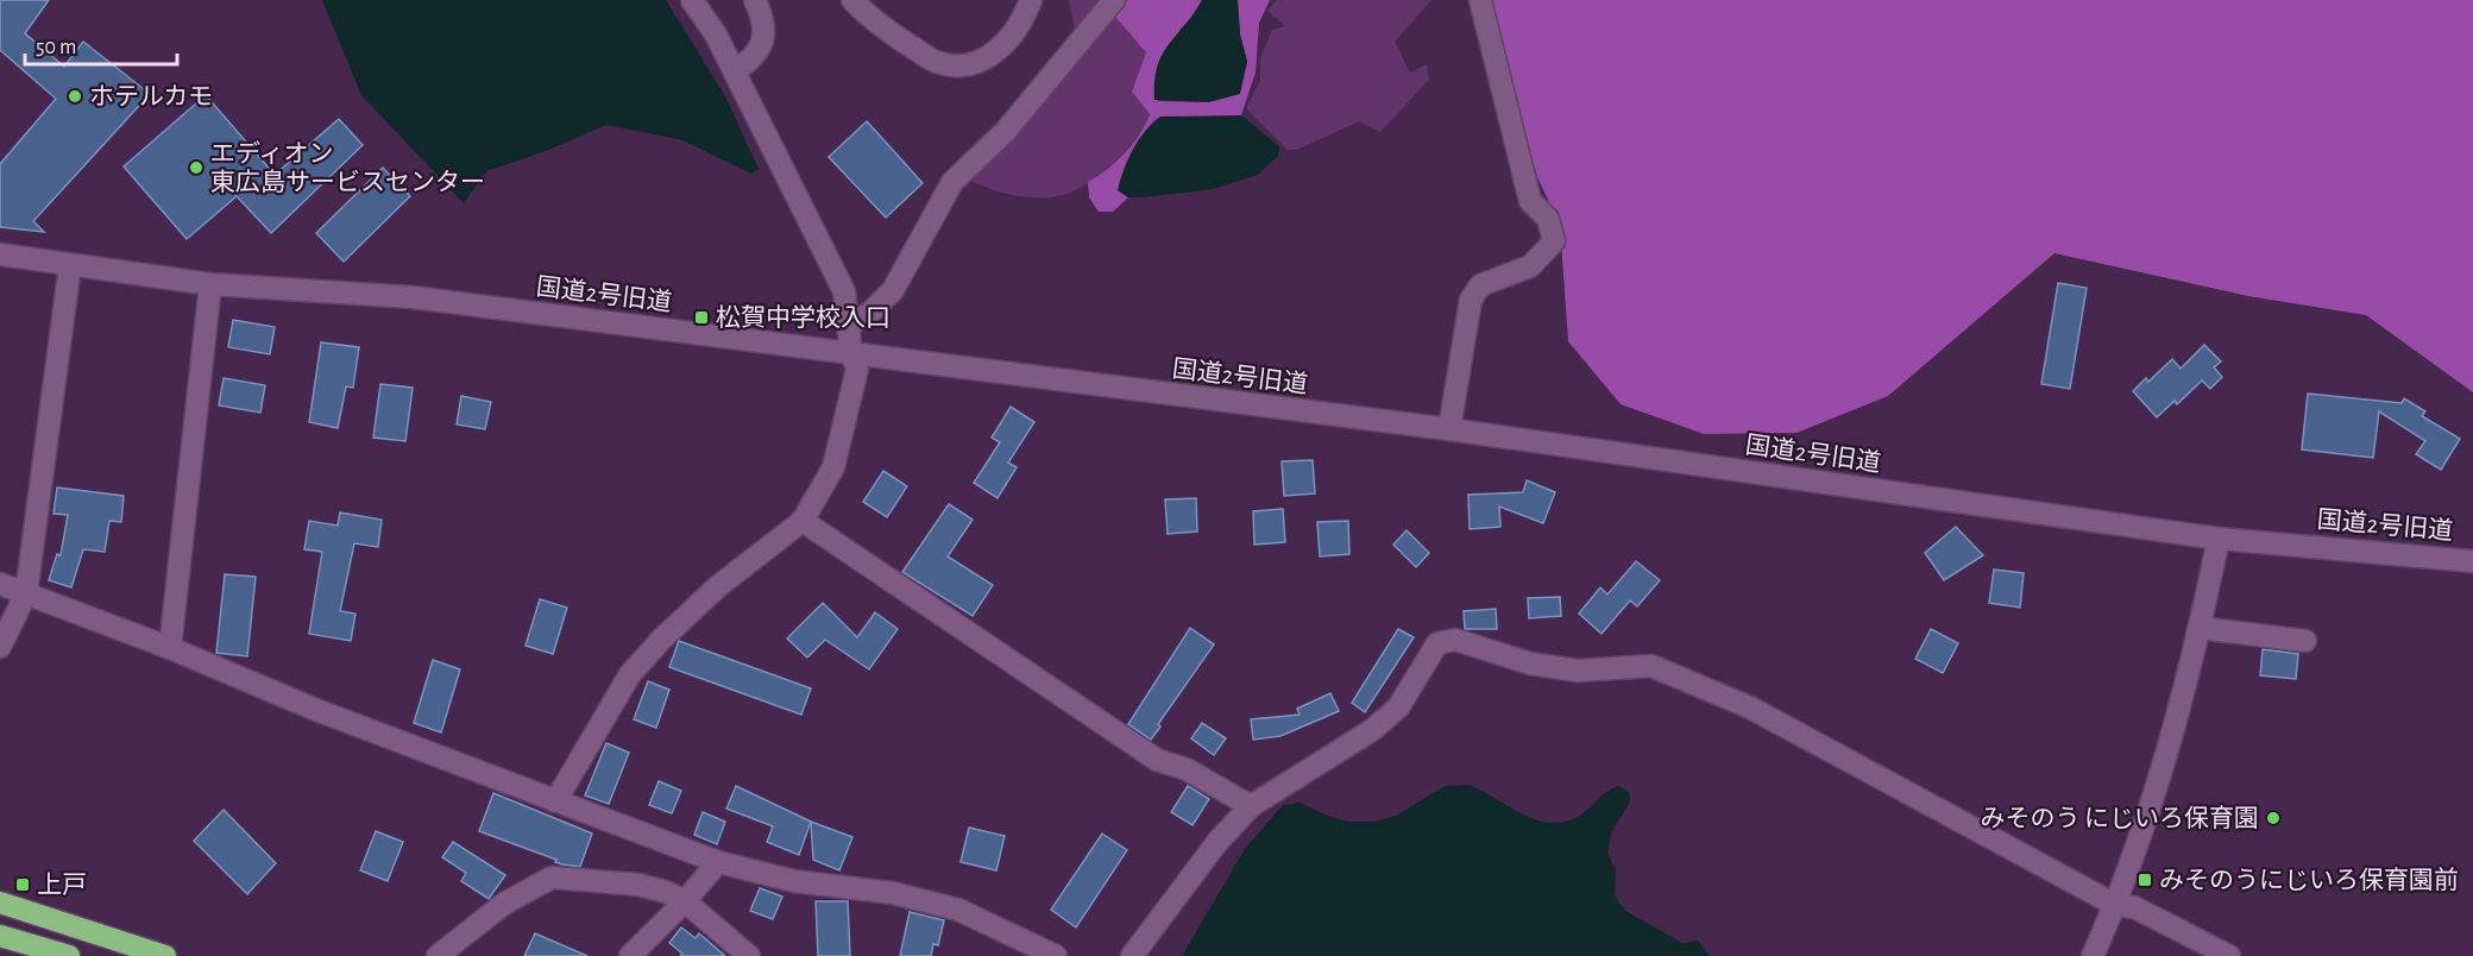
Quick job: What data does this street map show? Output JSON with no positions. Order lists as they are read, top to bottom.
{
  "streets": {
    "street": ["国道2号旧道"]
  },
  "places": {
    "other": ["ホテルカモ", "エディオン 東広島サービスセンター", "みそのう にじいろ保育園"],
    "transit": ["松賀中学校入口", "みそのうにじいろ保育園前", "上戸"]
  },
  "scale_bar": "50 m"
}
